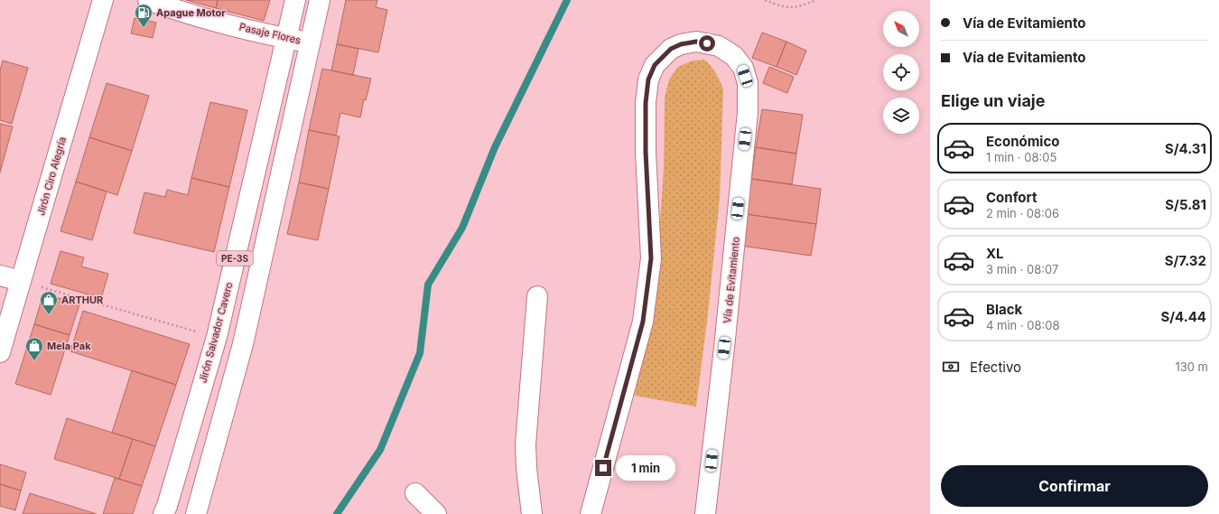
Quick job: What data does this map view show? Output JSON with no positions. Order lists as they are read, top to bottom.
{
  "streets": {
    "main road": [
      "Pasaje Flores",
      "Jirón Ciro Alegría",
      "PE-3S",
      "Vía de Evitamiento",
      "Jirón Salvador Cavero"
    ]
  },
  "crossings": [
    ["Pasaje Flores", "PE-3S"],
    ["Pasaje Flores", "Jirón Salvador Cavero"]
  ],
  "places": {
    "fuel station": ["Apague Motor"],
    "shop": ["ARTHUR", "Mela Pak"]
  },
  "north": "top left",
  "page": {
    "banner": ["Vía de Evitamiento", "Vía de Evitamiento"],
    "heading": "Elige un viaje",
    "list": [
      {
        "name": "Económico",
        "note": "1 min · 08:05",
        "value": "S/4.31"
      },
      {
        "name": "Confort",
        "note": "2 min · 08:06",
        "value": "S/5.81"
      },
      {
        "name": "XL",
        "note": "3 min · 08:07",
        "value": "S/7.32"
      },
      {
        "name": "Black",
        "note": "4 min · 08:08",
        "value": "S/4.44"
      }
    ],
    "pay": ["Efectivo", "130 m"],
    "bubble": "1 min",
    "buttons": "Confirmar"
  }
}
